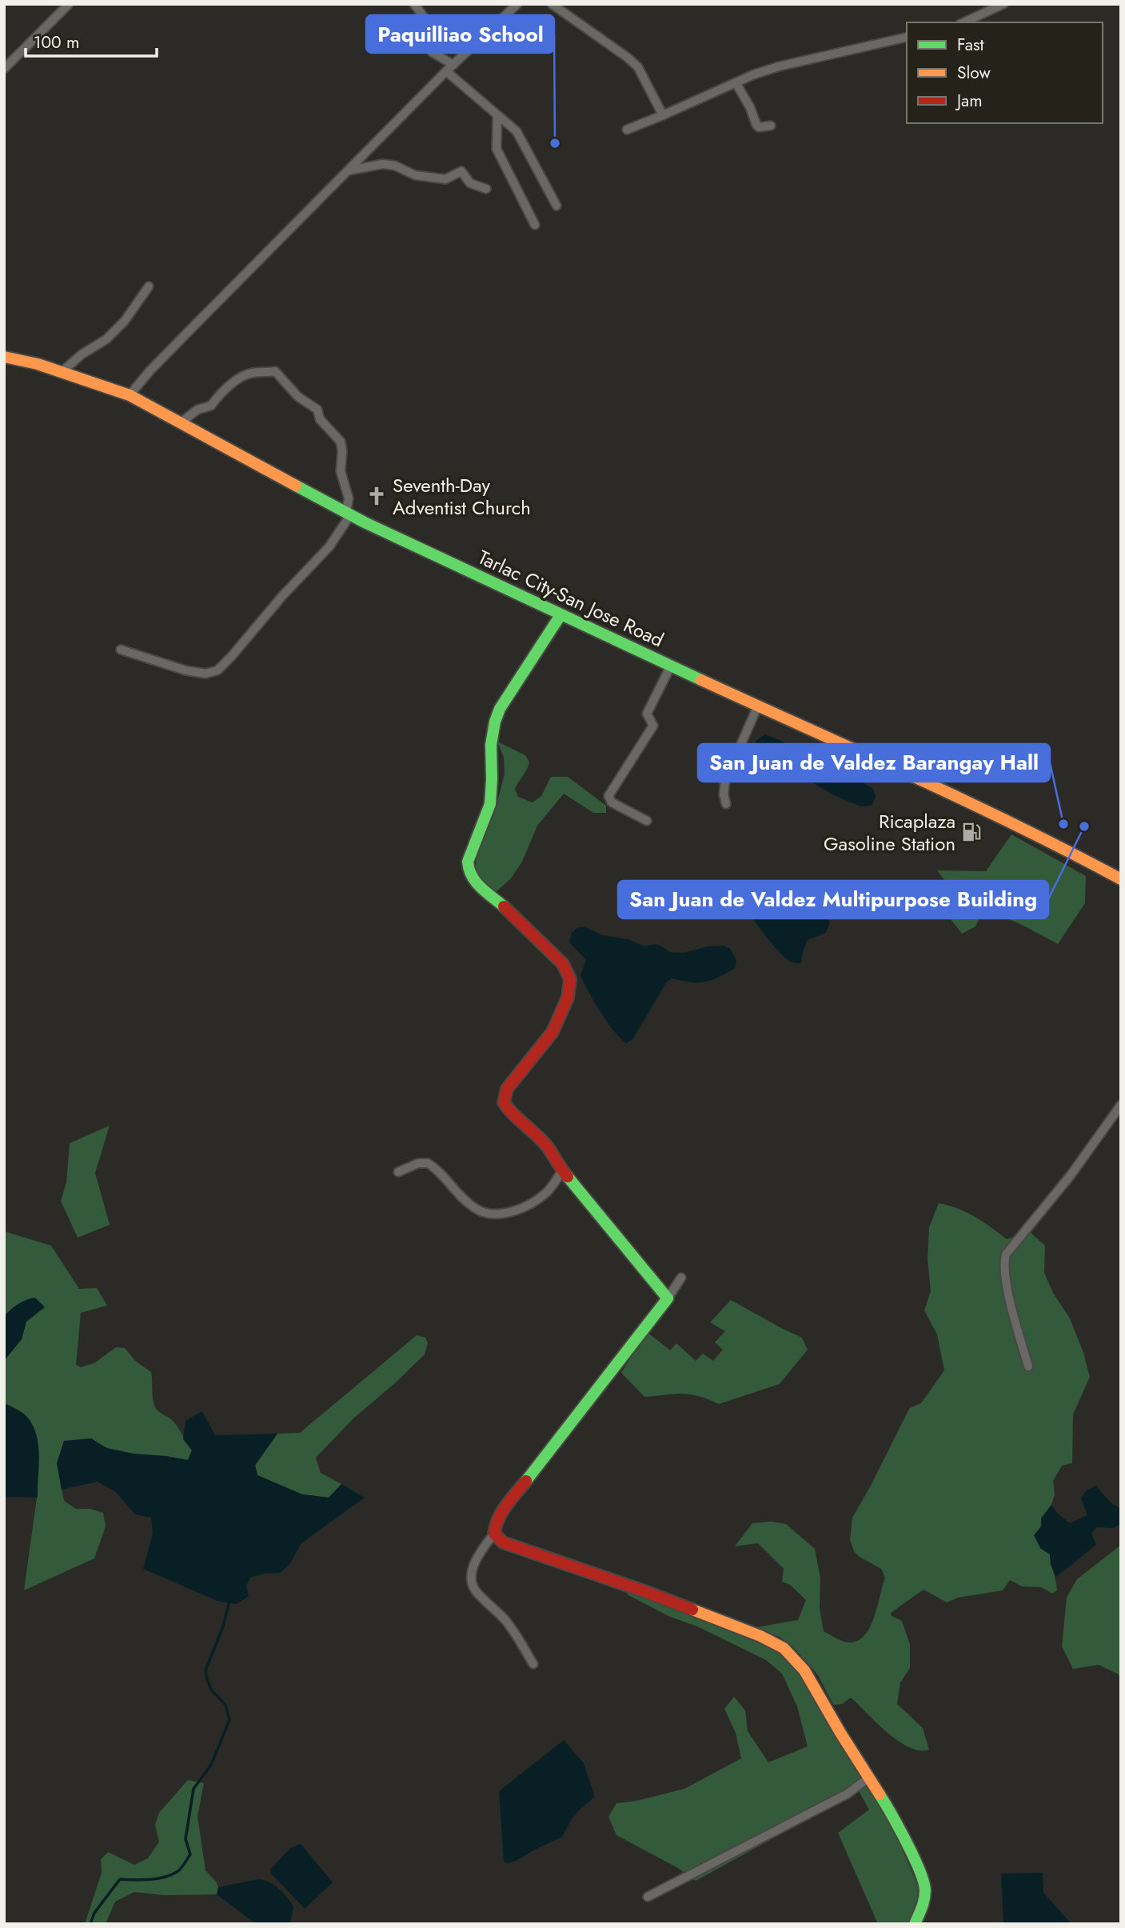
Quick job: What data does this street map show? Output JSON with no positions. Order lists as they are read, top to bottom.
{
  "streets": {
    "street": ["Tarlac City-San Jose Road"]
  },
  "places": {
    "other": ["Paquilliao School", "San Juan de Valdez Barangay Hall", "San Juan de Valdez Multipurpose Building"],
    "church": ["Seventh-Day Adventist Church"],
    "fuel station": ["Ricaplaza Gasoline Station"]
  },
  "legend": ["Fast", "Slow", "Jam"],
  "scale_bar": "100 m"
}
